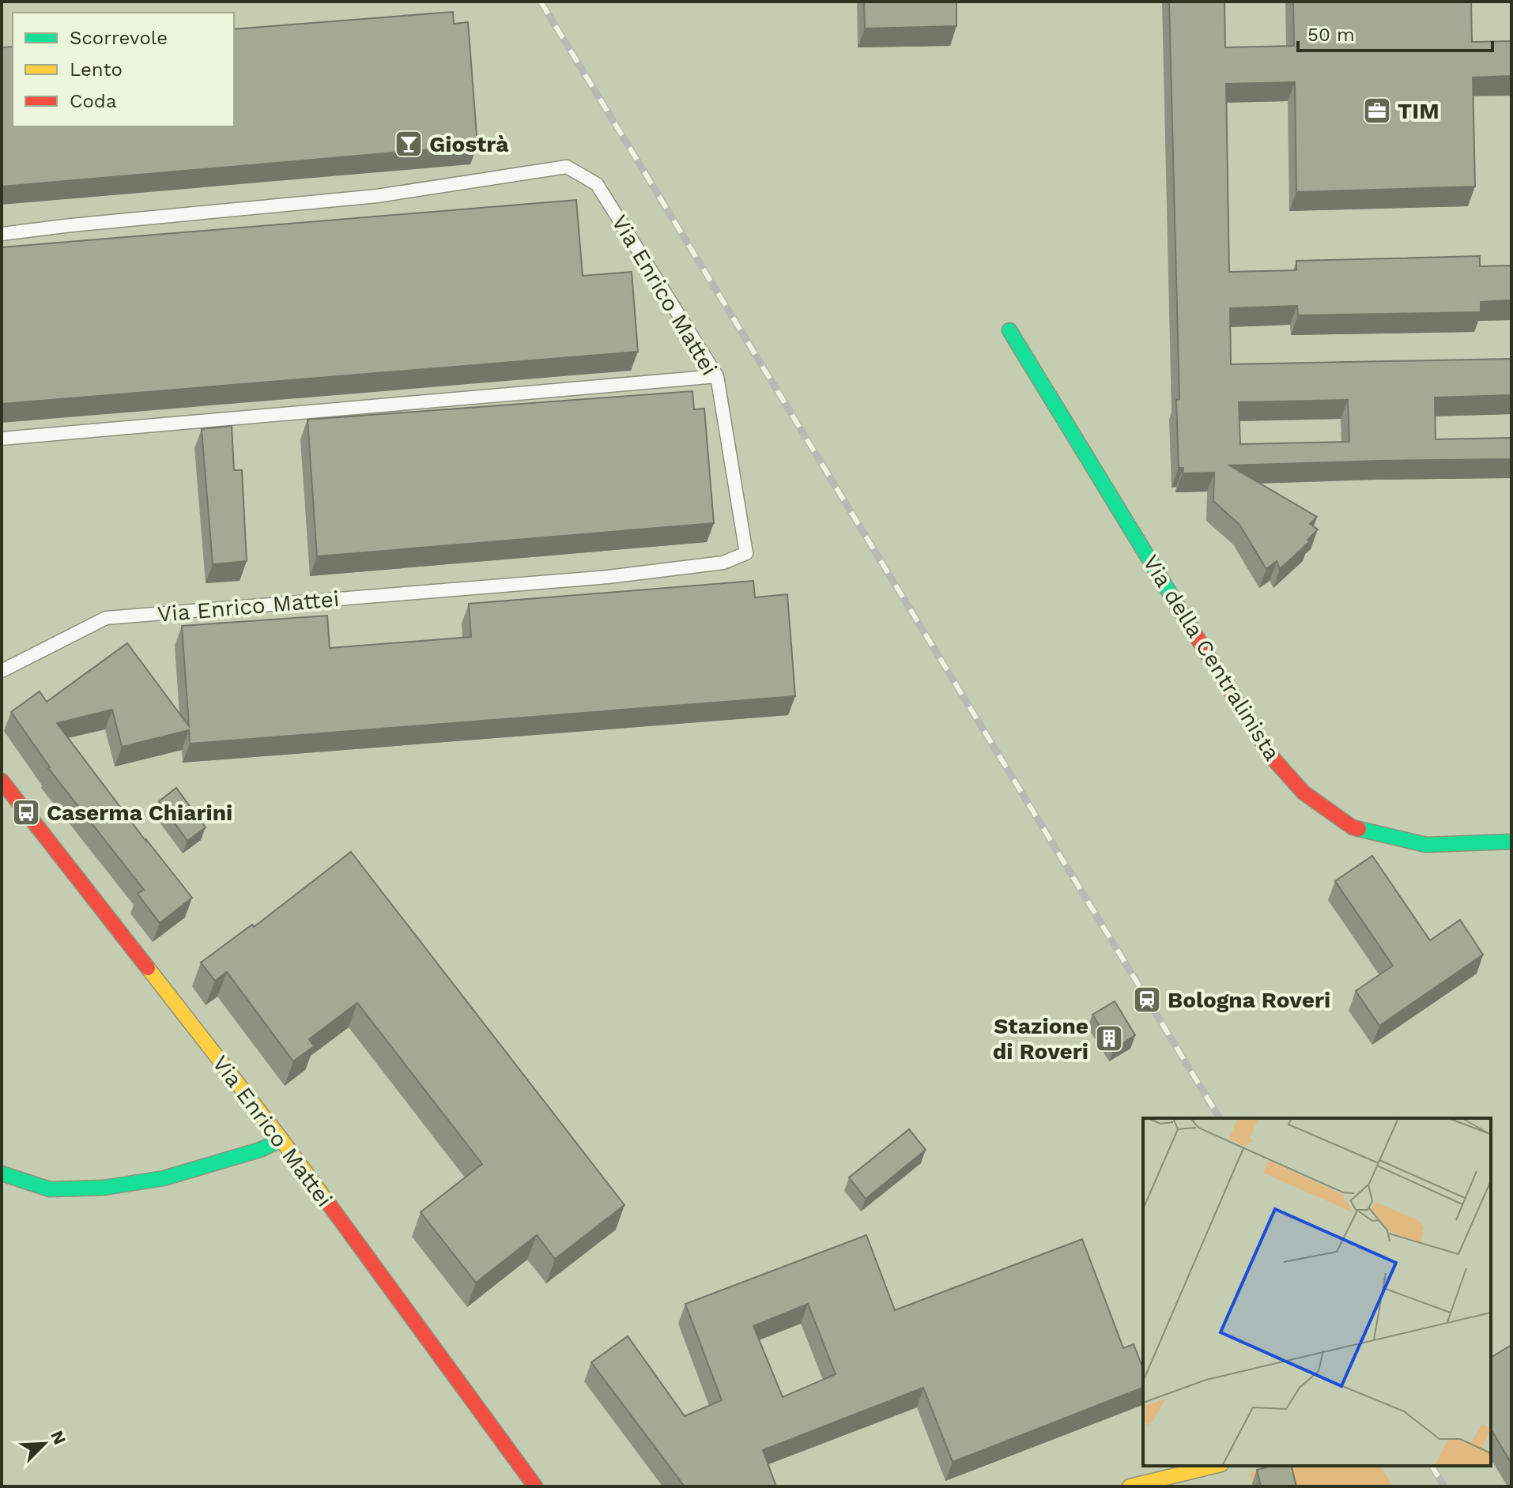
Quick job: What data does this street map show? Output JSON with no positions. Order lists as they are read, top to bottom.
{
  "streets": {
    "street": ["Via Enrico Mattei", "Via della Centralinista"]
  },
  "places": {
    "office": ["TIM"],
    "bar": ["Giostrà"],
    "bus stop": ["Caserma Chiarini"],
    "station": ["Bologna Roveri"],
    "building": ["Stazione di Roveri"]
  },
  "legend": ["Scorrevole", "Lento", "Coda"],
  "scale_bar": "50 m",
  "north": "top right"
}
